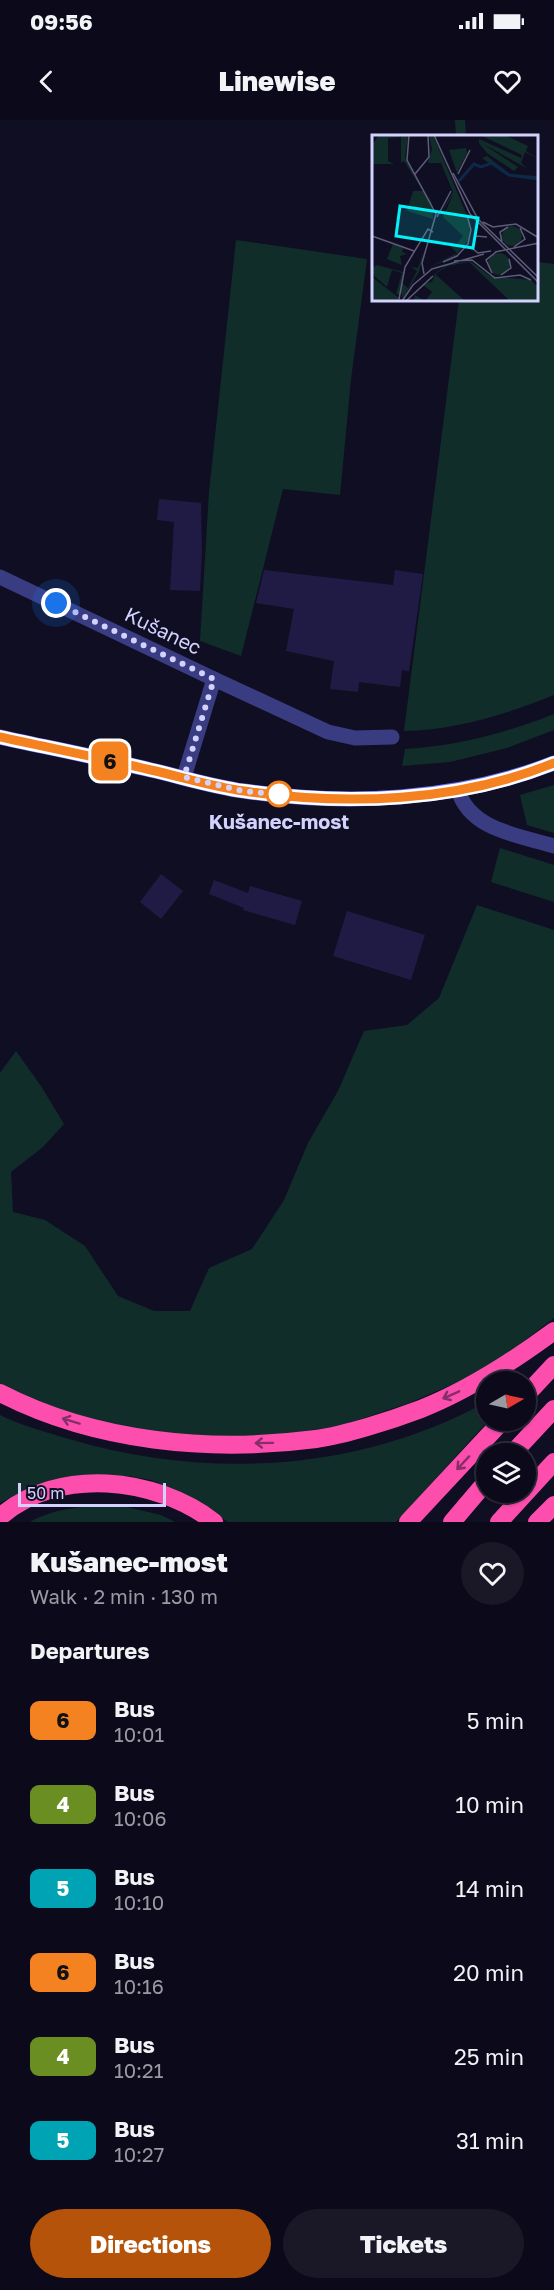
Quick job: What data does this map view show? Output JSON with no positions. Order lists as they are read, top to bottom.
{
  "streets": {
    "street": ["Kušanec"]
  },
  "places": ["Kušanec-most"],
  "lines": ["bus line 6"],
  "scale_bar": "50 m",
  "north": "right",
  "page": {
    "status": "09:56",
    "header": "Linewise",
    "on_map": "6",
    "scale": "50 m",
    "heading": [
      ["Kušanec-most", "Walk · 2 min · 130 m"],
      "Departures"
    ],
    "list": [
      {
        "mark": "6",
        "name": "Bus",
        "note": "10:01",
        "value": "5 min"
      },
      {
        "mark": "4",
        "name": "Bus",
        "note": "10:06",
        "value": "10 min"
      },
      {
        "mark": "5",
        "name": "Bus",
        "note": "10:10",
        "value": "14 min"
      },
      {
        "mark": "6",
        "name": "Bus",
        "note": "10:16",
        "value": "20 min"
      },
      {
        "mark": "4",
        "name": "Bus",
        "note": "10:21",
        "value": "25 min"
      },
      {
        "mark": "5",
        "name": "Bus",
        "note": "10:27",
        "value": "31 min"
      }
    ],
    "buttons": ["Directions", "Tickets"]
  }
}
